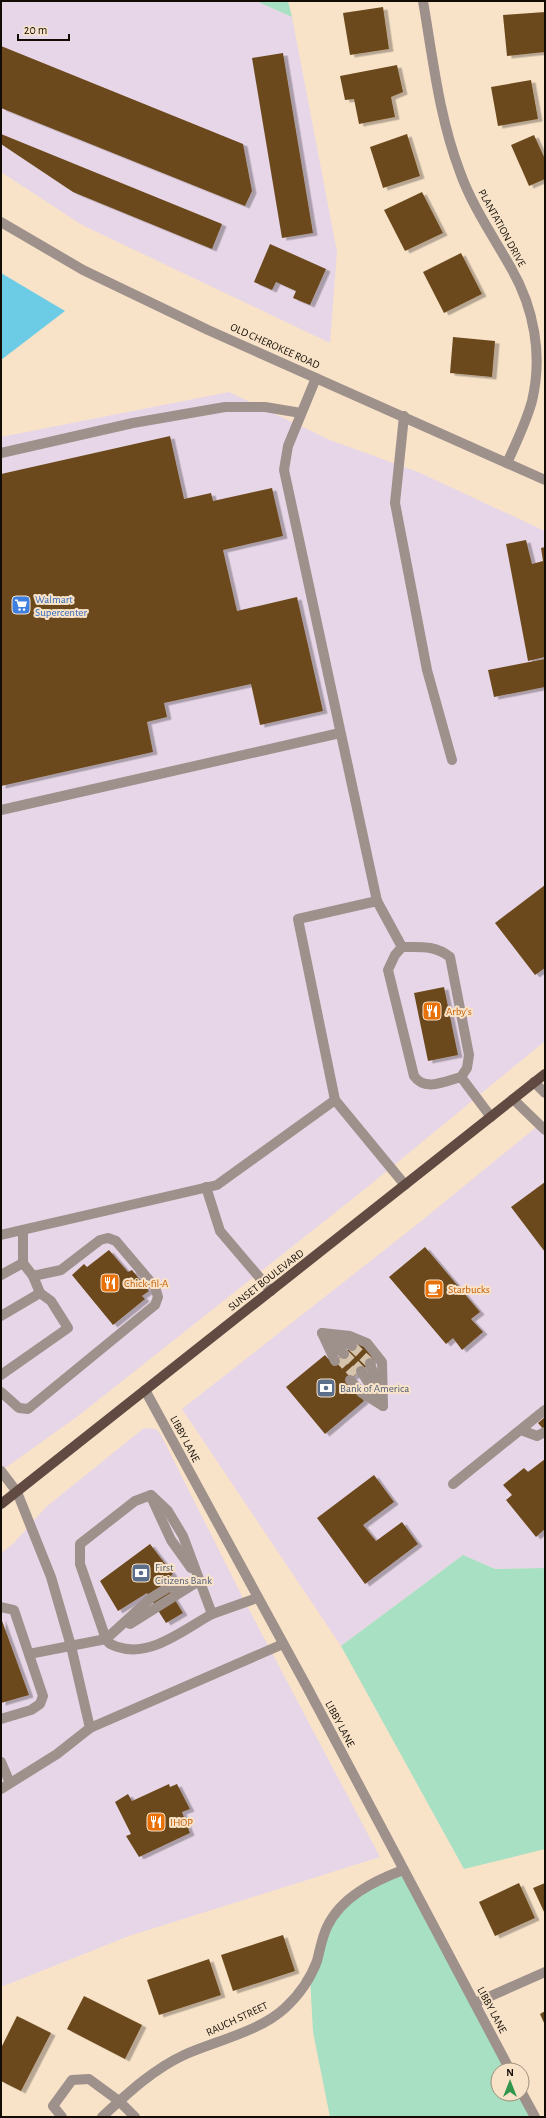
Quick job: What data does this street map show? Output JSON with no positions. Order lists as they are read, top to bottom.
{
  "streets": {
    "main road": ["SUNSET BOULEVARD"],
    "street": [
      "PLANTATION DRIVE",
      "OLD CHEROKEE ROAD",
      "LIBBY LANE",
      "RAUCH STREET"
    ]
  },
  "crossings": [
    ["PLANTATION DRIVE", "OLD CHEROKEE ROAD"],
    ["SUNSET BOULEVARD", "LIBBY LANE"],
    ["LIBBY LANE", "RAUCH STREET"]
  ],
  "places": {
    "supermarket": ["Walmart Supercenter"],
    "restaurant": ["Arby's", "Chick-fil-A", "IHOP"],
    "cafe": ["Starbucks"],
    "bank": ["Bank of America", "First Citizens Bank"]
  },
  "scale_bar": "20 m",
  "north": "top"
}
